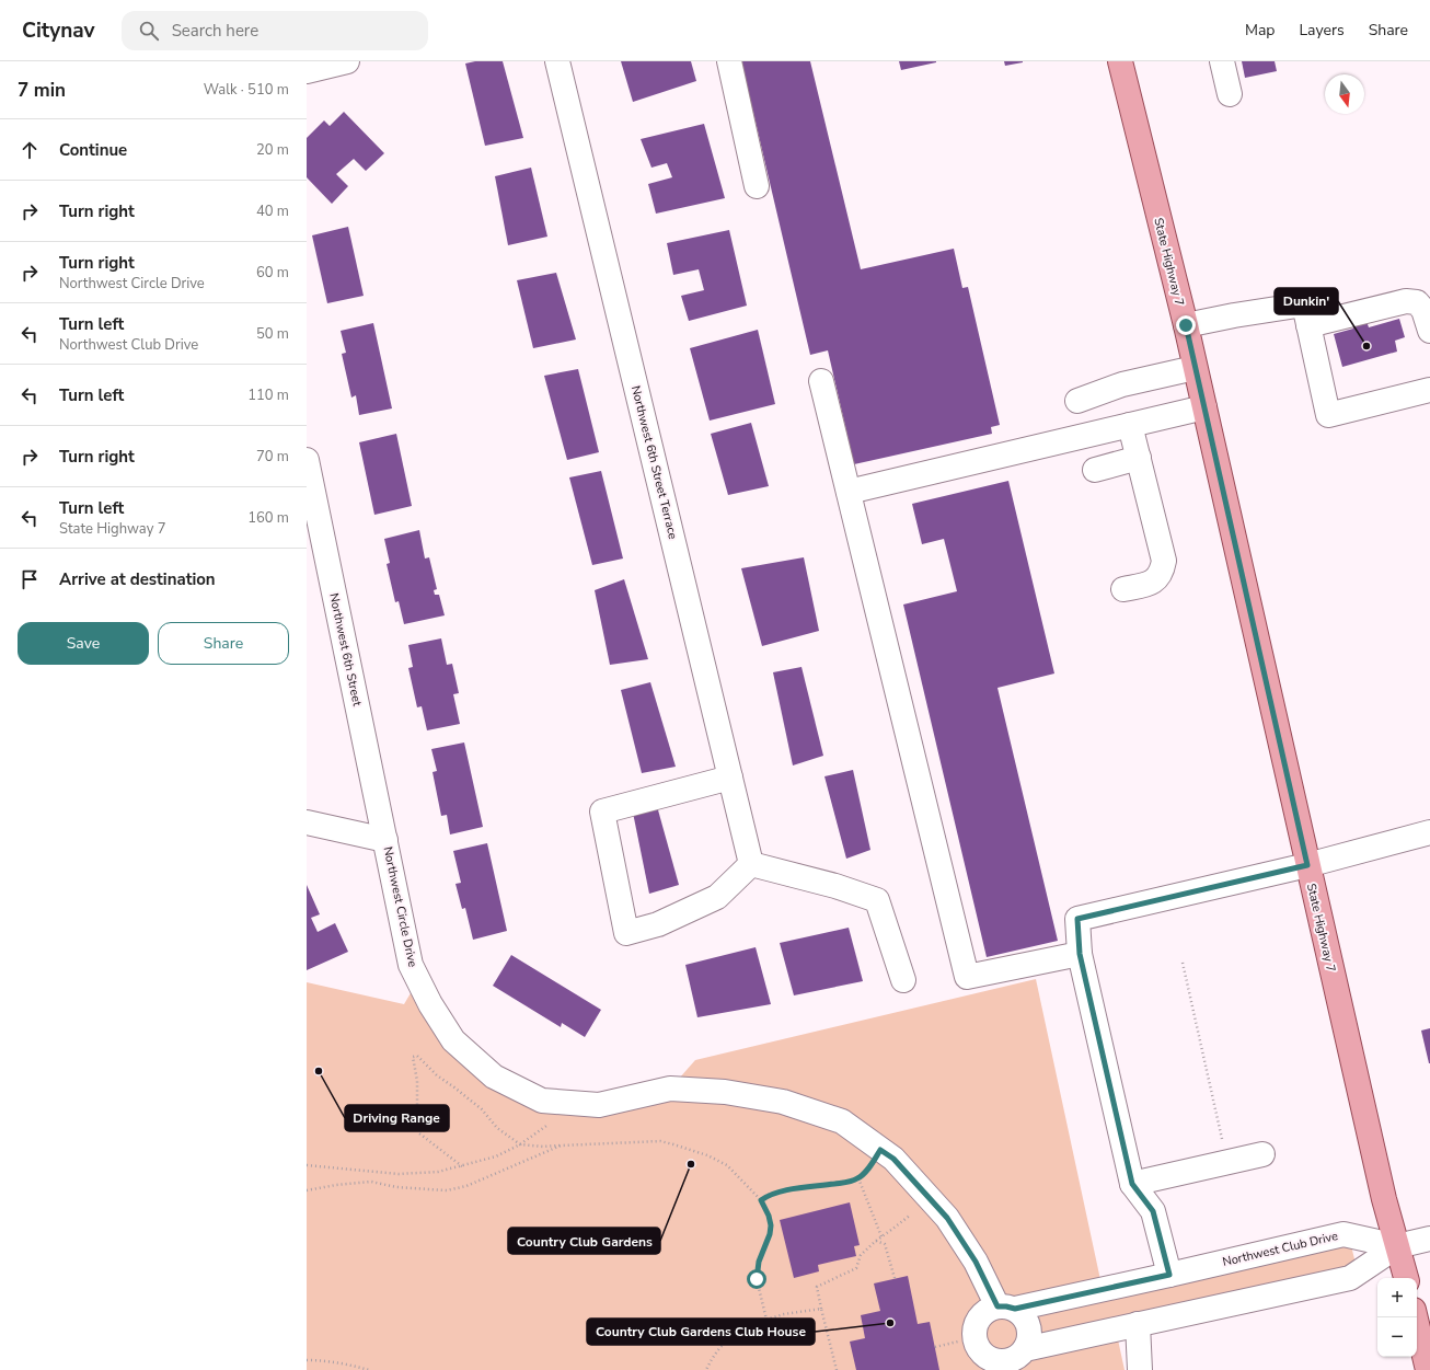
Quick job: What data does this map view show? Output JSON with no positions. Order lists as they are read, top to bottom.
{
  "streets": {
    "main road": ["State Highway 7"],
    "street": [
      "Northwest 6th Street Terrace",
      "Northwest 6th Street",
      "Northwest Circle Drive",
      "Northwest Club Drive"
    ]
  },
  "crossings": [
    ["State Highway 7", "Northwest Club Drive"],
    ["Northwest 6th Street", "Northwest Circle Drive"],
    ["Northwest Circle Drive", "Northwest Club Drive"]
  ],
  "places": [
    "Dunkin'",
    "Driving Range",
    "Country Club Gardens",
    "Country Club Gardens Club House"
  ],
  "north": "bottom",
  "page": {
    "header": "Citynav",
    "search": "Search here",
    "nav": ["Map", "Layers", "Share"],
    "heading": ["7 min", "Walk · 510 m"],
    "list": [
      ["Continue", "20 m"],
      ["Turn right", "40 m"],
      ["Turn right", "Northwest Circle Drive", "60 m"],
      ["Turn left", "Northwest Club Drive", "50 m"],
      ["Turn left", "110 m"],
      ["Turn right", "70 m"],
      ["Turn left", "State Highway 7", "160 m"],
      "Arrive at destination"
    ],
    "buttons": ["Save", "Share"],
    "map_buttons": ["+", "−"]
  }
}
